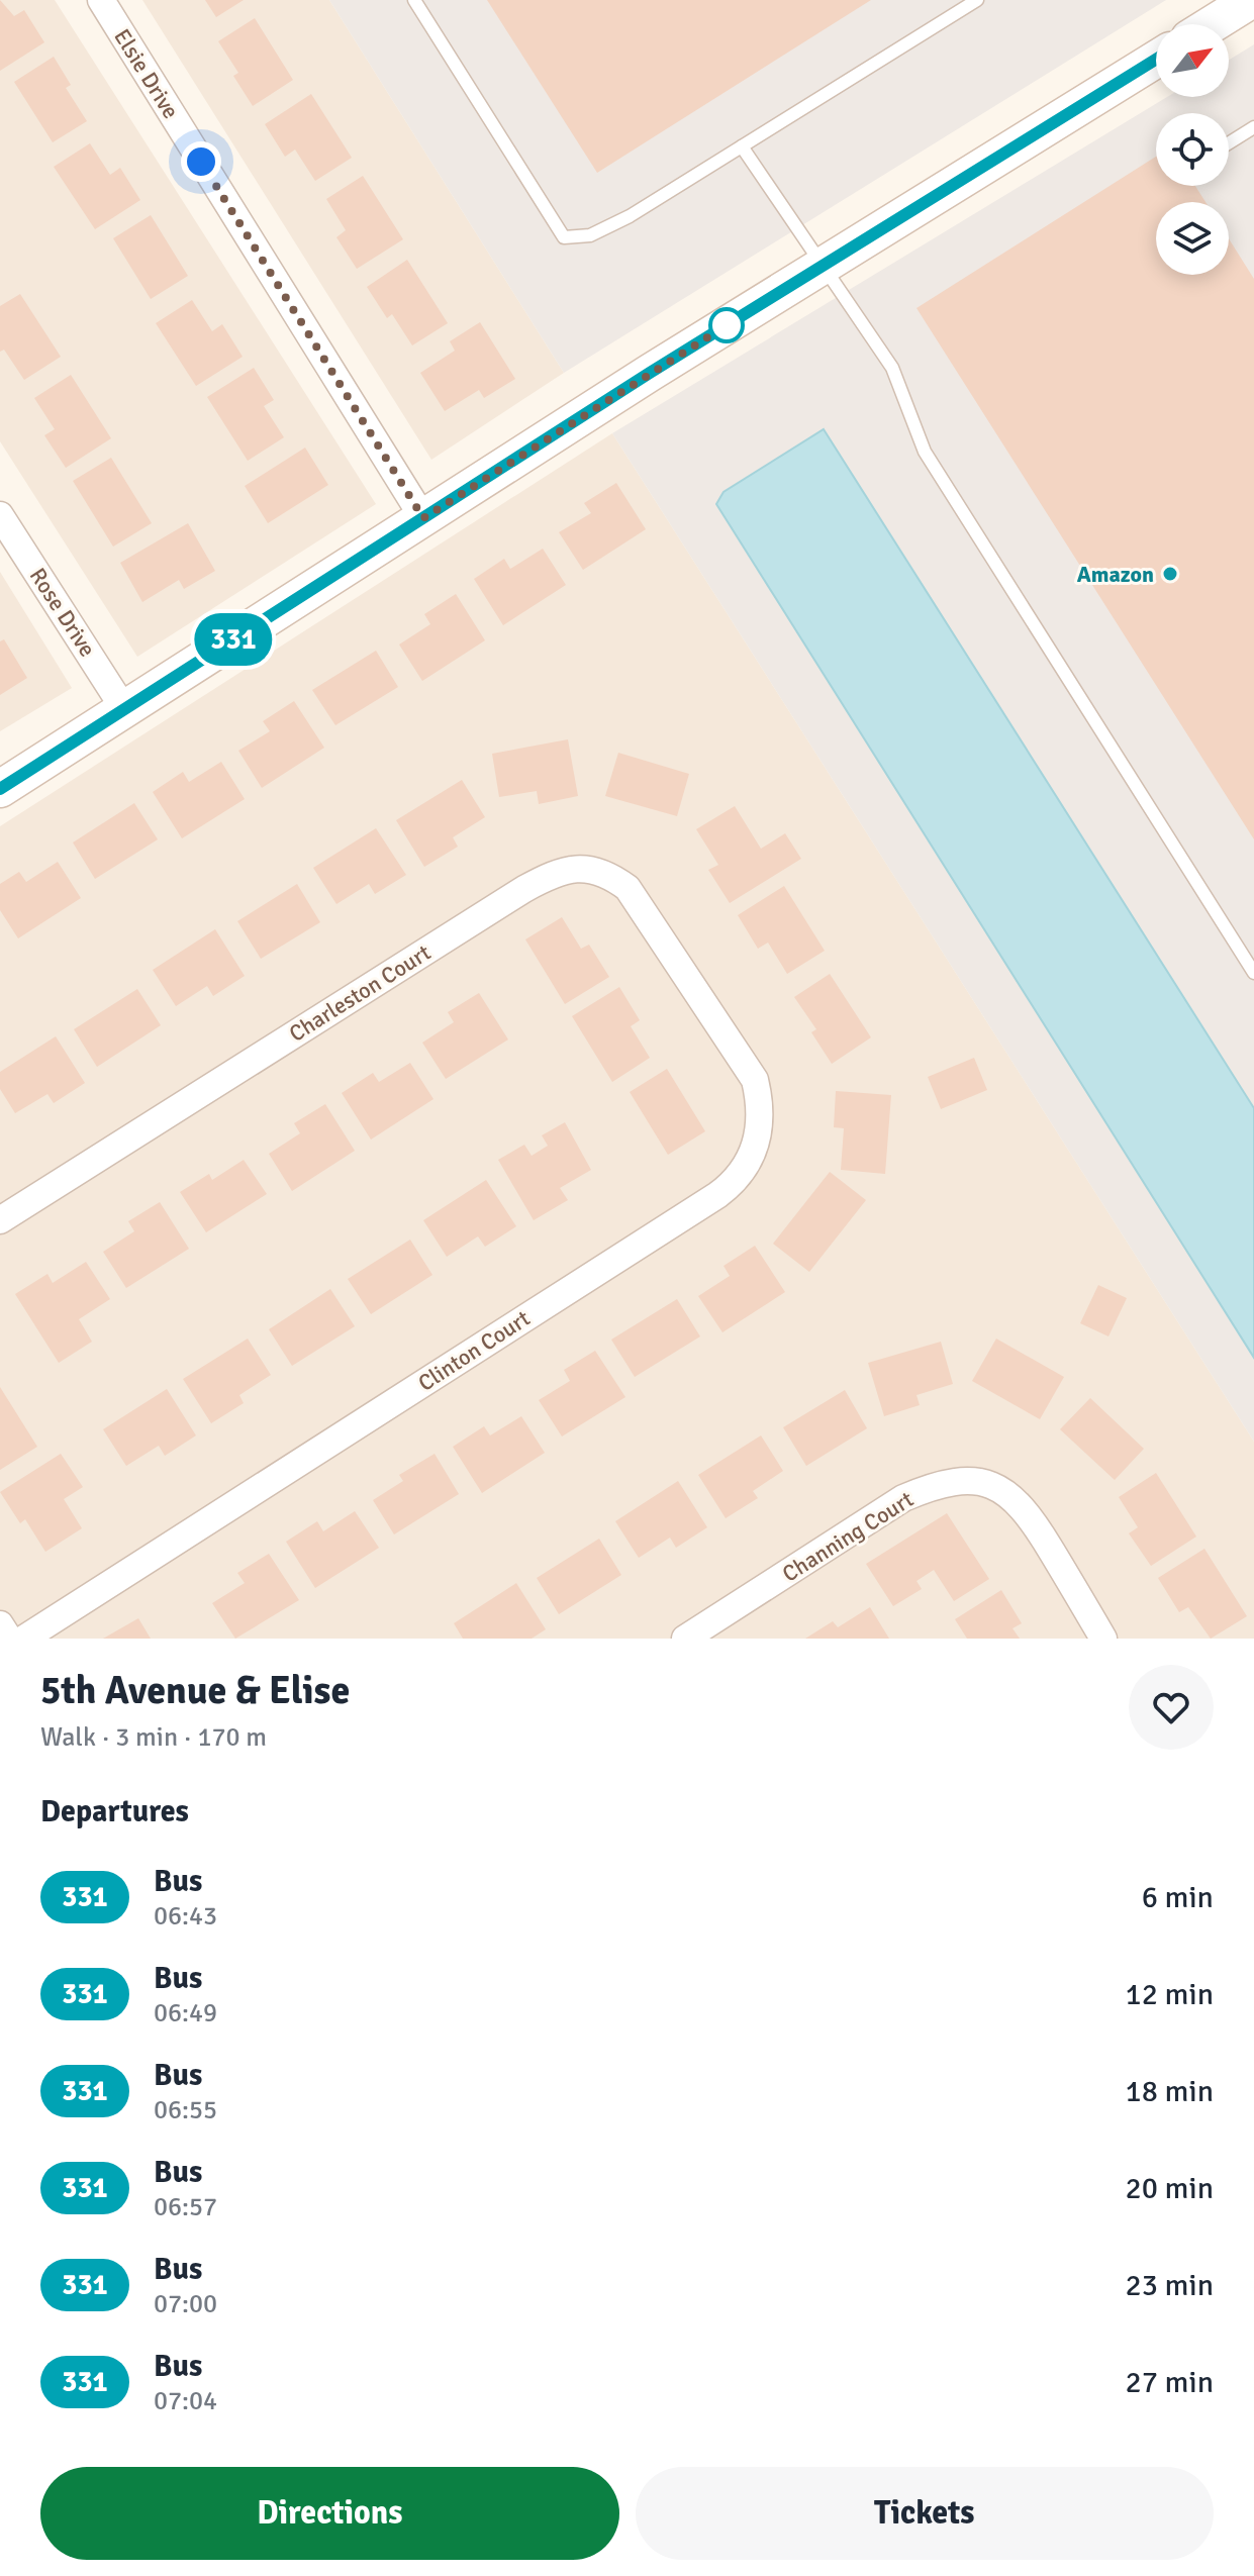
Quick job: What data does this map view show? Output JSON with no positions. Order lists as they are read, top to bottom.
{
  "streets": {
    "street": [
      "Elsie Drive",
      "Rose Drive",
      "Charleston Court",
      "Clinton Court",
      "Channing Court"
    ]
  },
  "crossings": [
    ["Charleston Court", "Clinton Court"]
  ],
  "places": ["Amazon"],
  "lines": ["bus line 331"],
  "north": "top right",
  "page": {
    "on_map": "331",
    "heading": [
      ["5th Avenue & Elise", "Walk · 3 min · 170 m"],
      "Departures"
    ],
    "list": [
      {
        "mark": "331",
        "name": "Bus",
        "note": "06:43",
        "value": "6 min"
      },
      {
        "mark": "331",
        "name": "Bus",
        "note": "06:49",
        "value": "12 min"
      },
      {
        "mark": "331",
        "name": "Bus",
        "note": "06:55",
        "value": "18 min"
      },
      {
        "mark": "331",
        "name": "Bus",
        "note": "06:57",
        "value": "20 min"
      },
      {
        "mark": "331",
        "name": "Bus",
        "note": "07:00",
        "value": "23 min"
      },
      {
        "mark": "331",
        "name": "Bus",
        "note": "07:04",
        "value": "27 min"
      }
    ],
    "buttons": ["Directions", "Tickets"]
  }
}
